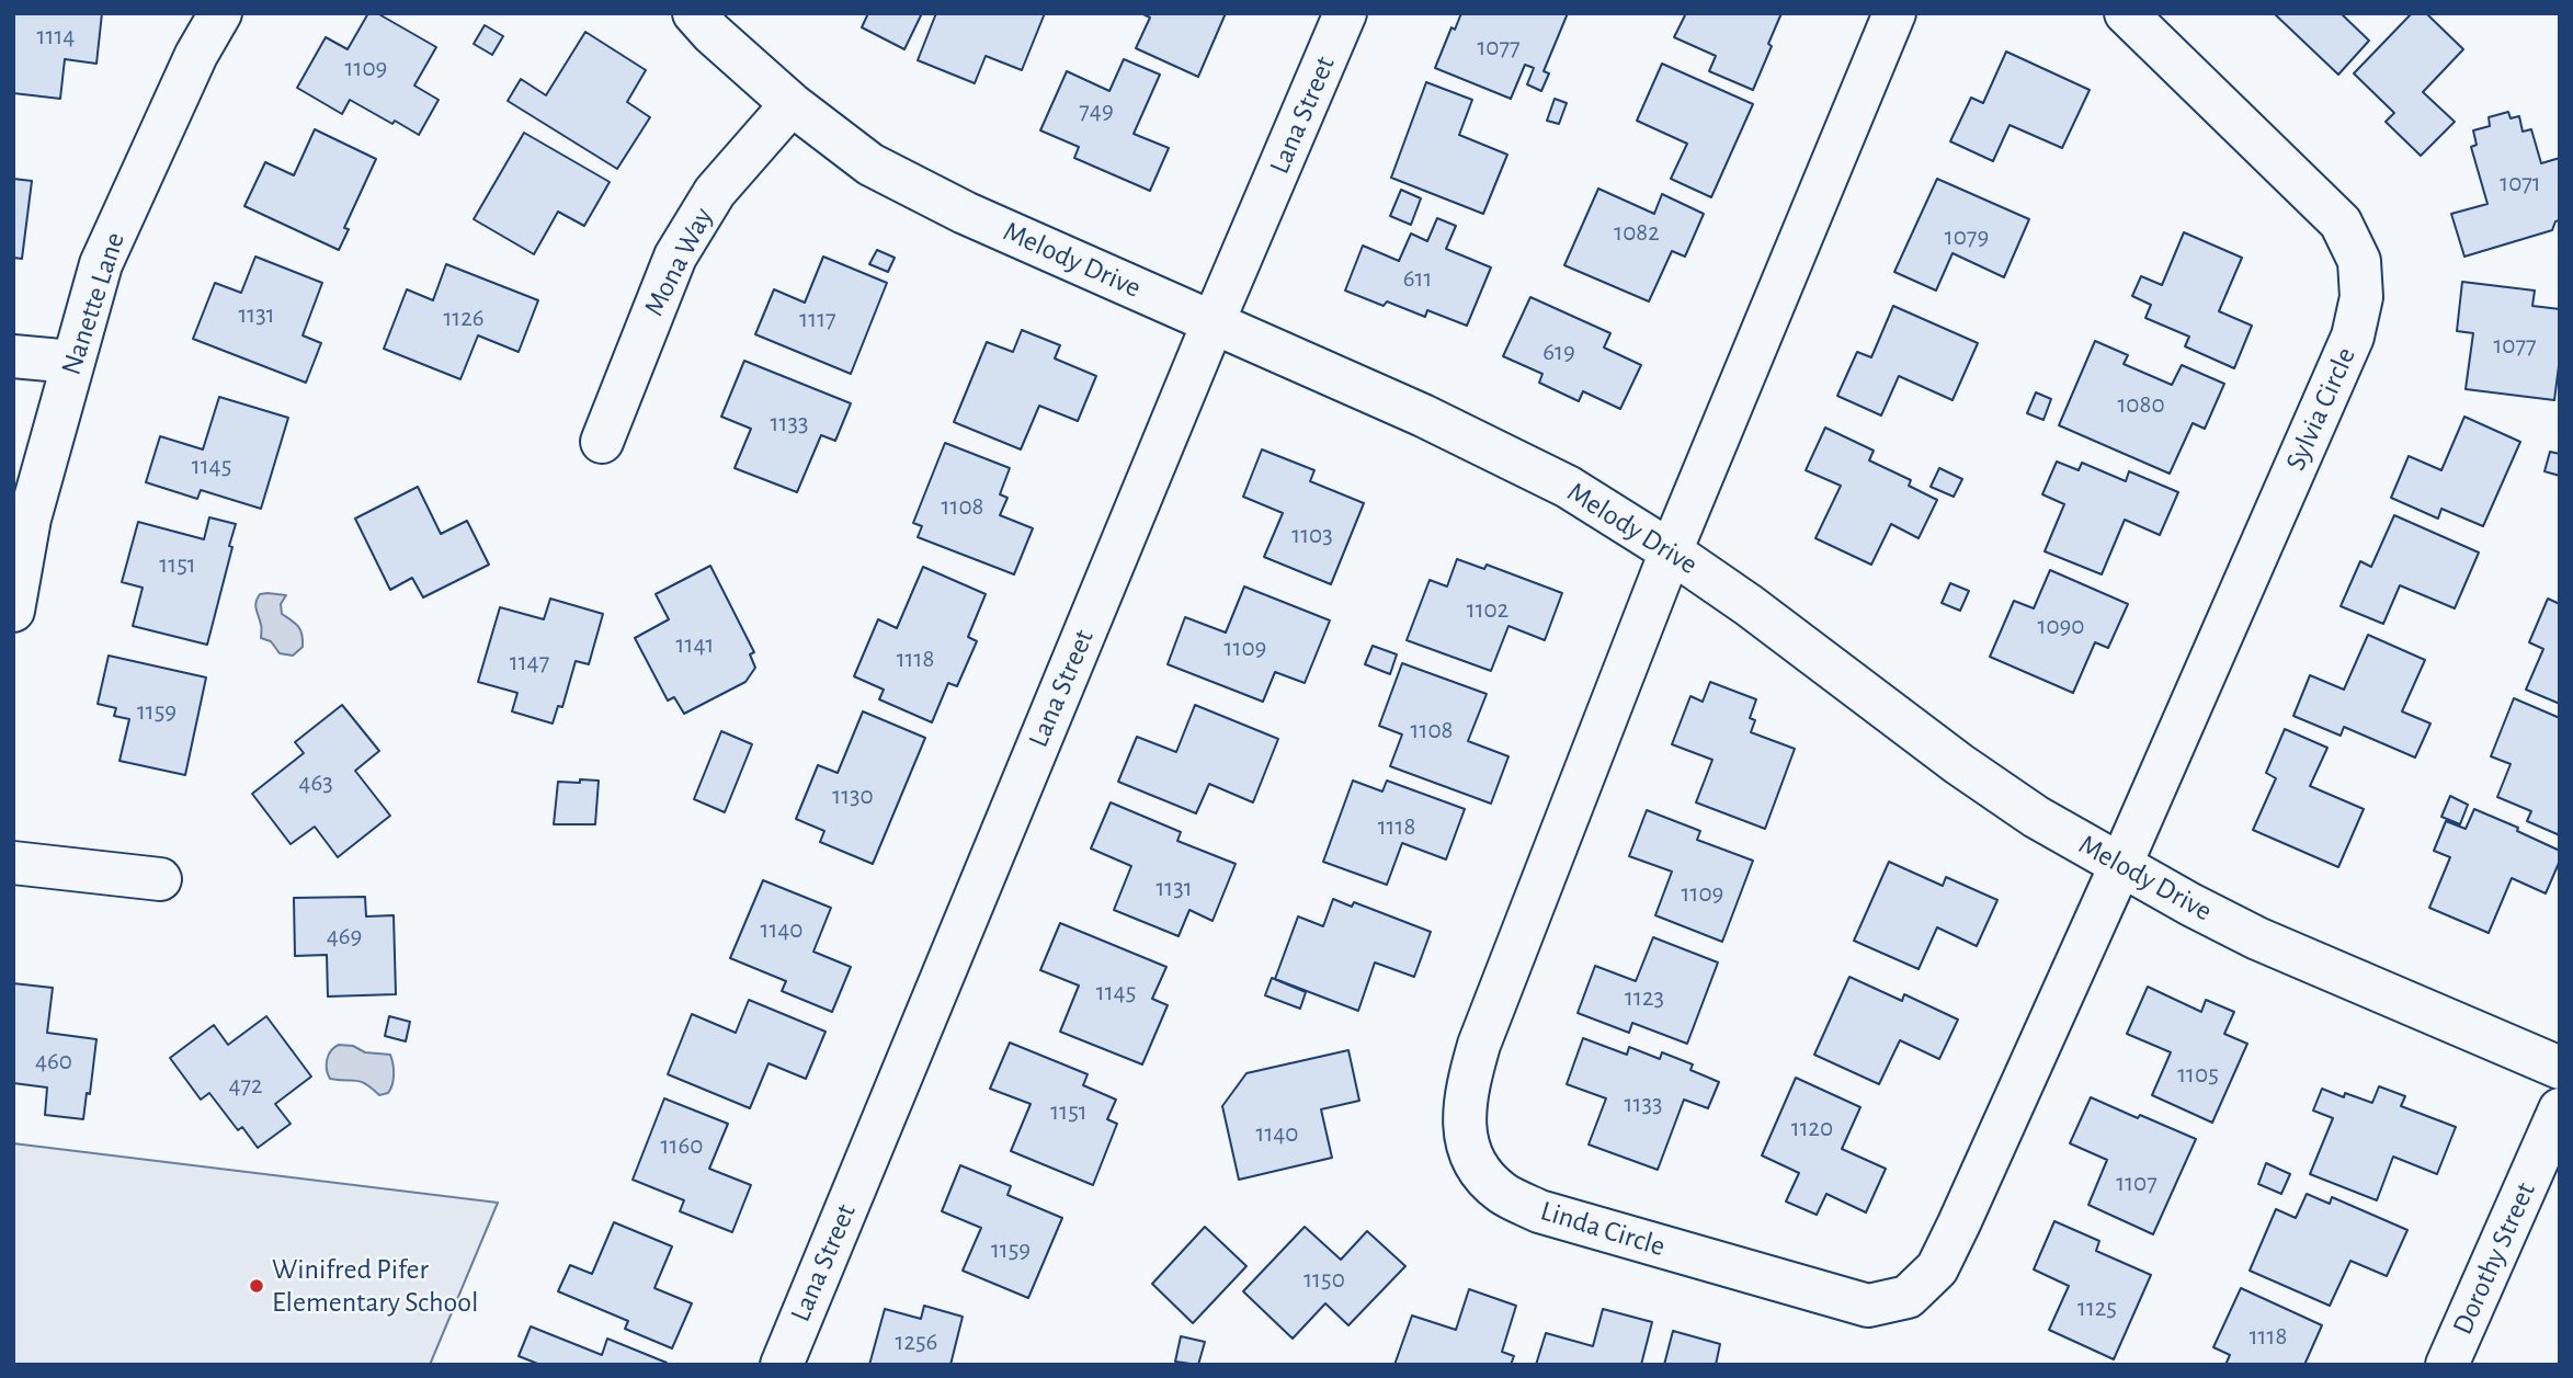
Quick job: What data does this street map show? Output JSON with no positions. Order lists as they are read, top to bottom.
{
  "streets": {
    "street": [
      "Lana Street",
      "Melody Drive",
      "Mona Way",
      "Nanette Lane",
      "Sylvia Circle",
      "Linda Circle",
      "Dorothy Street"
    ]
  },
  "crossings": [
    ["Lana Street", "Melody Drive"],
    ["Melody Drive", "Mona Way"],
    ["Melody Drive", "Sylvia Circle"],
    ["Melody Drive", "Linda Circle"],
    ["Sylvia Circle", "Linda Circle"]
  ],
  "places": ["Winifred Pifer Elementary School"],
  "house_numbers": [
    "1114",
    "1077",
    "1109",
    "749",
    "1071",
    "1082",
    "1079",
    "611",
    "1131",
    "1126",
    "1117",
    "1077",
    "619",
    "1080",
    "1133",
    "1145",
    "1108",
    "1103",
    "1151",
    "1102",
    "1090",
    "1141",
    "1109",
    "1118",
    "1147",
    "1159",
    "1108",
    "463",
    "1130",
    "1118",
    "1131",
    "1109",
    "1140",
    "469",
    "1145",
    "1123",
    "460",
    "1105",
    "472",
    "1133",
    "1151",
    "1120",
    "1140",
    "1160",
    "1107",
    "1159",
    "1150",
    "1125",
    "1118",
    "1256"
  ]
}
